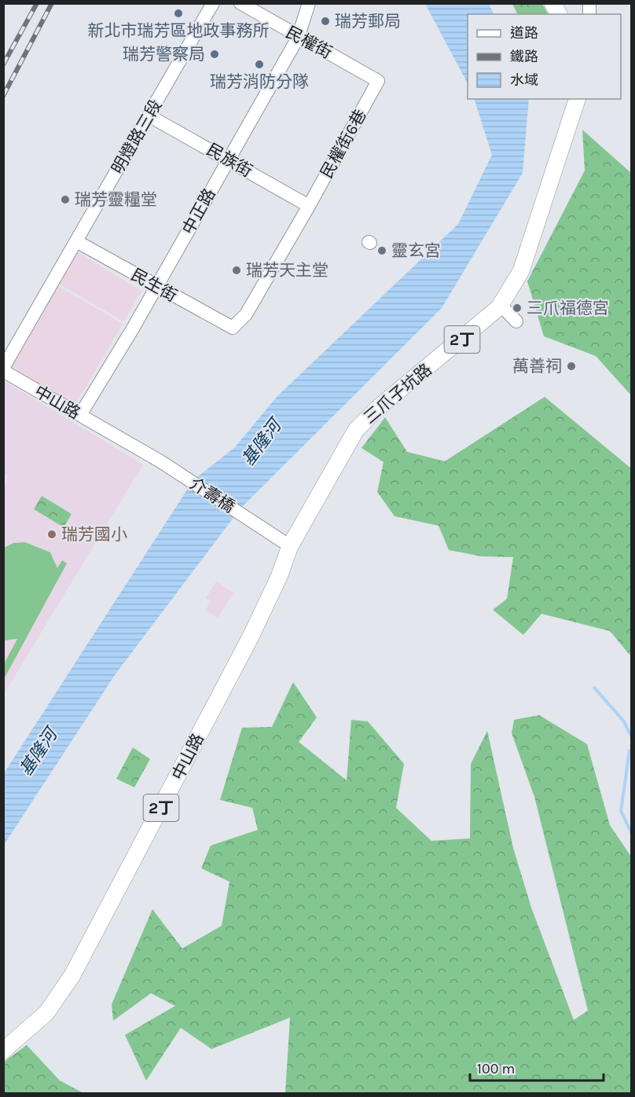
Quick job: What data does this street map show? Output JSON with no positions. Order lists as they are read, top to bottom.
{
  "streets": {
    "main road": ["2丁", "三爪子坑路", "中山路"],
    "street": [
      "民權街",
      "明燈路三段",
      "民權街6巷",
      "民族街",
      "中正路",
      "民生街",
      "介壽橋"
    ]
  },
  "crossings": [
    ["民權街", "民權街6巷"],
    ["民權街", "中正路"],
    ["明燈路三段", "民族街"],
    ["明燈路三段", "民生街"],
    ["明燈路三段", "中山路"],
    ["民權街6巷", "民族街"],
    ["民權街6巷", "民生街"],
    ["民族街", "中正路"],
    ["中正路", "民生街"],
    ["中正路", "中山路"],
    ["三爪子坑路", "中山路"],
    ["三爪子坑路", "介壽橋"],
    ["中山路", "介壽橋"]
  ],
  "water": ["基隆河"],
  "places": [
    "新北市瑞芳區地政事務所",
    "瑞芳郵局",
    "瑞芳警察局",
    "瑞芳消防分隊",
    "瑞芳靈糧堂",
    "靈玄宮",
    "瑞芳天主堂",
    "三爪福德宮",
    "萬善祠",
    "瑞芳國小"
  ],
  "legend": ["道路", "鐵路", "水域"],
  "scale_bar": "100 m"
}
